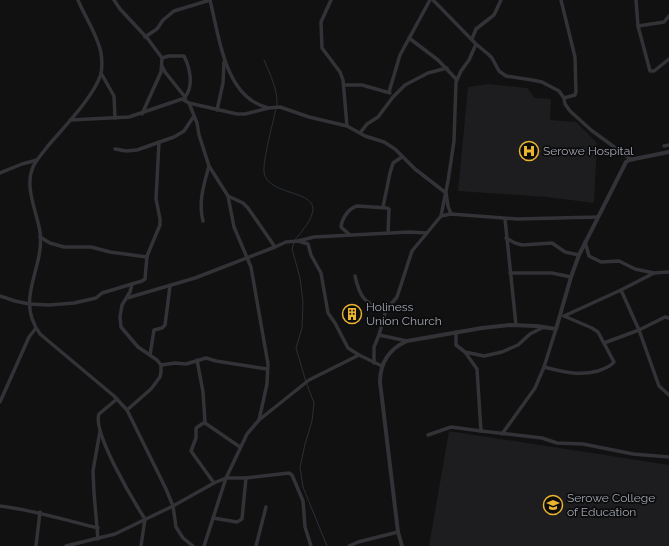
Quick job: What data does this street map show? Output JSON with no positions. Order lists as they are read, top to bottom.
{
  "places": {
    "hospital": ["Serowe Hospital"],
    "building": ["Holiness Union Church"],
    "school or university": ["Serowe College of Education"]
  }
}
